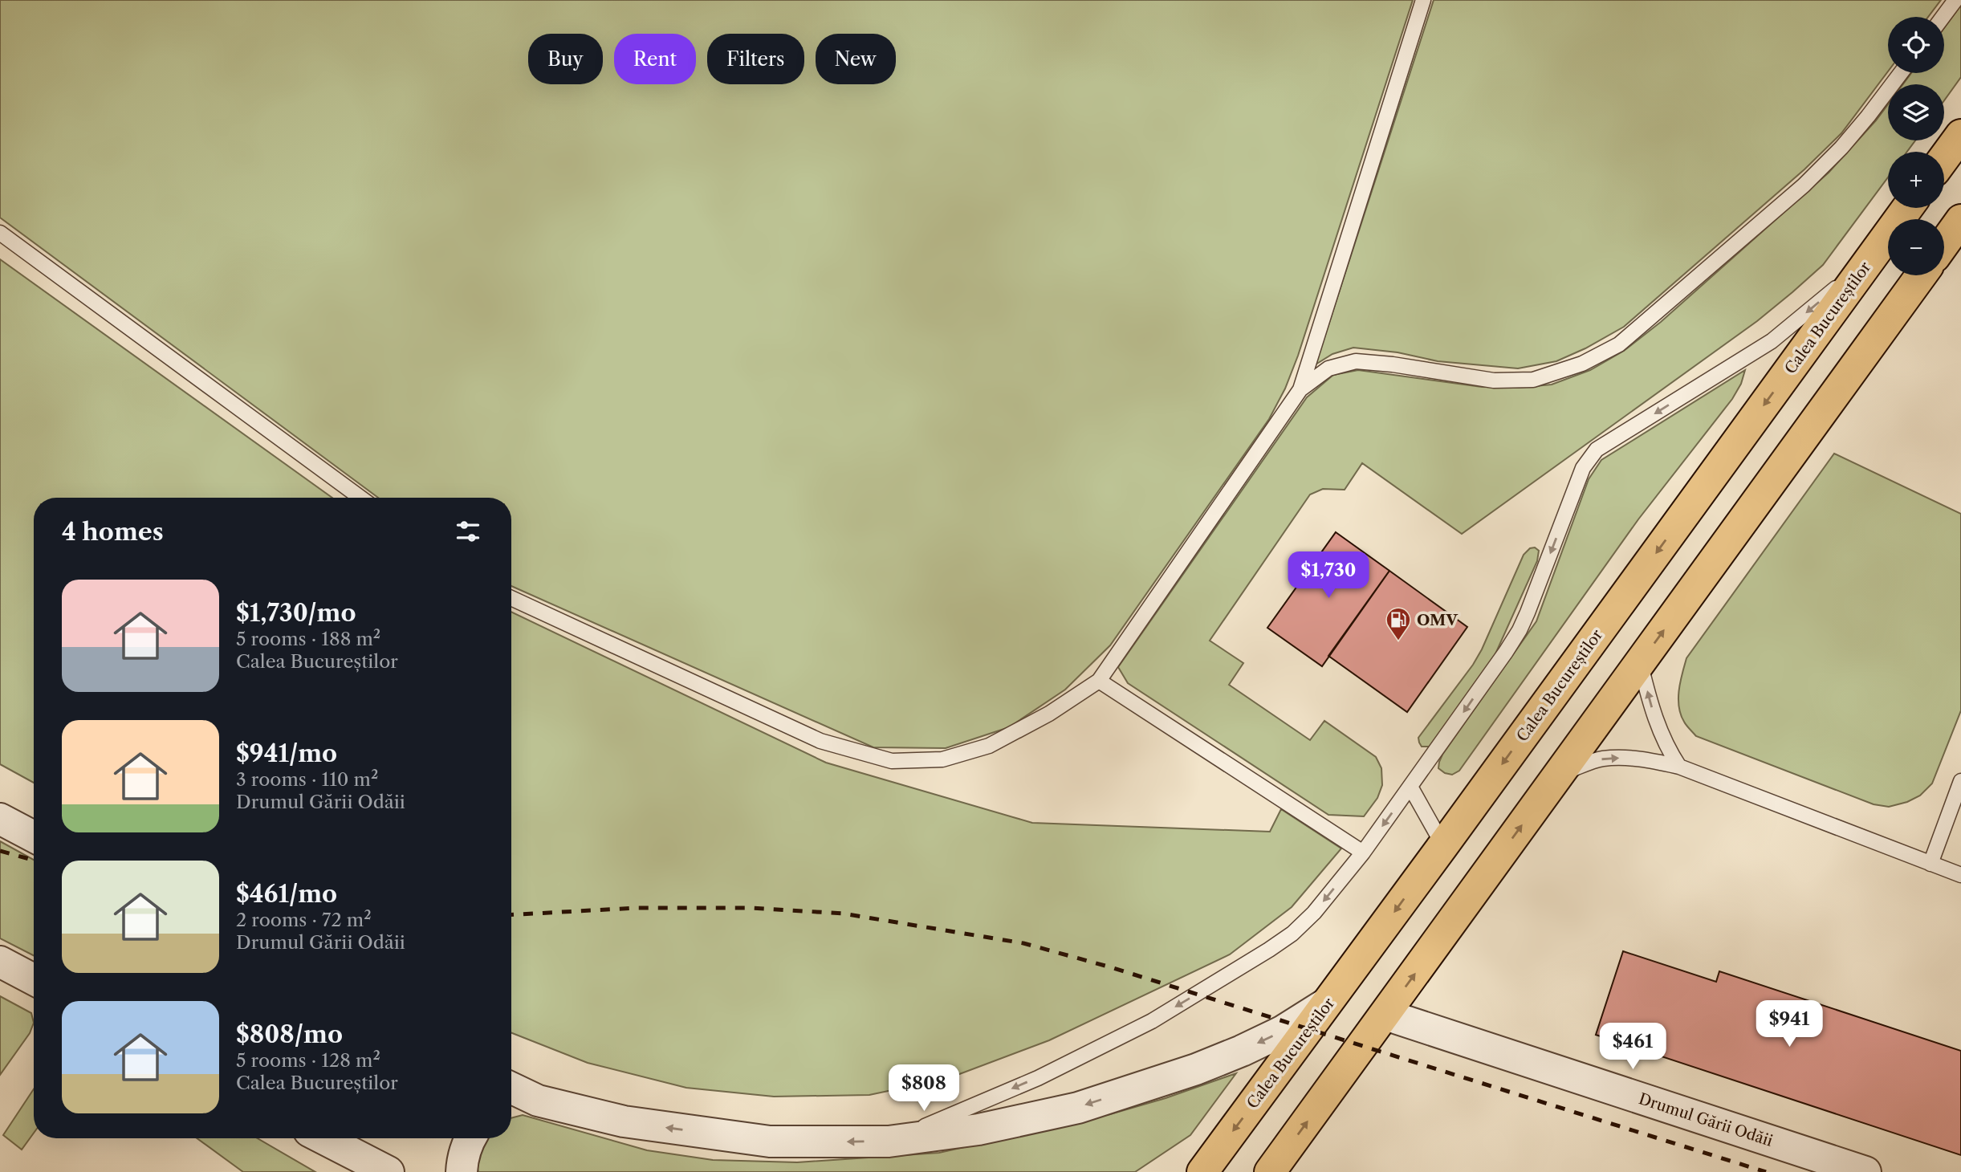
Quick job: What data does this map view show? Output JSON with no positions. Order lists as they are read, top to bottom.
{
  "streets": {
    "highway": ["Calea Bucureștilor"],
    "street": ["Drumul Gării Odăii"]
  },
  "places": {
    "fuel station": ["OMV"]
  },
  "page": {
    "map_buttons": ["+", "−"],
    "chip": [
      "Buy",
      "Rent",
      "Filters",
      "New"
    ],
    "heading": "4 homes",
    "price": [
      "$1,730",
      "$941",
      "$461",
      "$808"
    ],
    "list": [
      {
        "name": "$1,730/mo",
        "note": "5 rooms · 188 m² · Calea Bucureștilor"
      },
      {
        "name": "$941/mo",
        "note": "3 rooms · 110 m² · Drumul Gării Odăii"
      },
      {
        "name": "$461/mo",
        "note": "2 rooms · 72 m² · Drumul Gării Odăii"
      },
      {
        "name": "$808/mo",
        "note": "5 rooms · 128 m² · Calea Bucureștilor"
      }
    ]
  }
}
